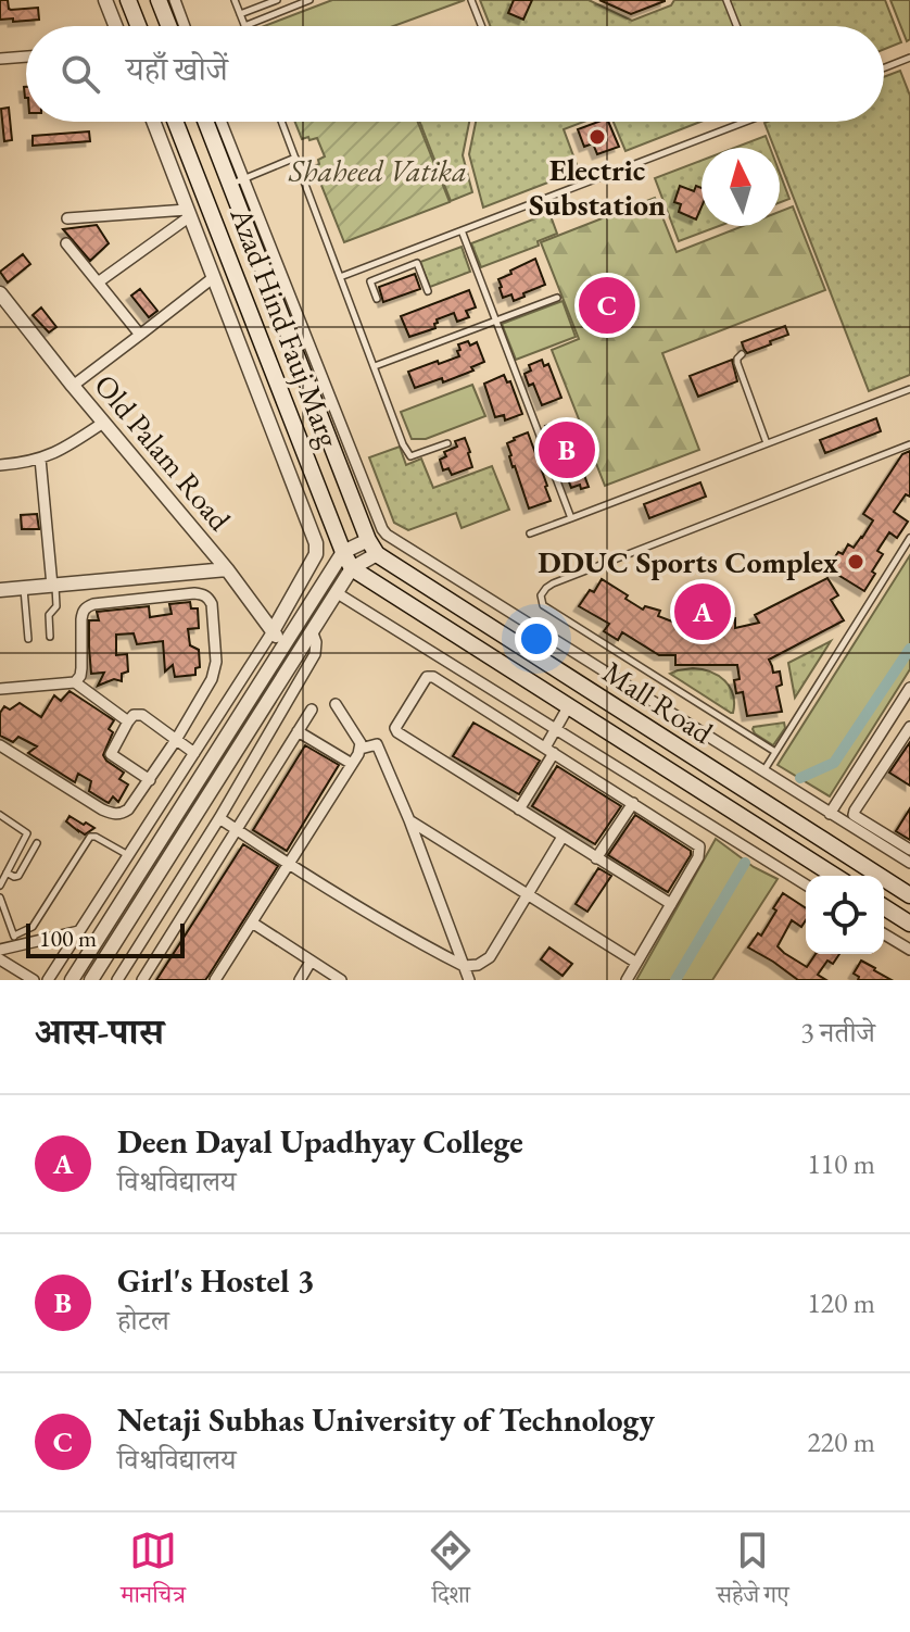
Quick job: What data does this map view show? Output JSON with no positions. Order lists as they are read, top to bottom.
{
  "streets": {
    "main road": ["Azad Hind Fauj Marg", "Mall Road"],
    "street": ["Old Palam Road"]
  },
  "crossings": [
    ["Azad Hind Fauj Marg", "Mall Road"]
  ],
  "parks": ["Shaheed Vatika"],
  "places": ["Electric Substation", "DDUC Sports Complex"],
  "scale_bar": "100 m",
  "north": "top",
  "page": {
    "search": "यहाँ खोजें",
    "pins": ["C", "B", "A"],
    "scale": "100 m",
    "heading": ["आस-पास", "3 नतीजे"],
    "list": [
      {
        "mark": "A",
        "name": "Deen Dayal Upadhyay College",
        "note": "विश्वविद्यालय",
        "value": "110 m"
      },
      {
        "mark": "B",
        "name": "Girl's Hostel 3",
        "note": "होटल",
        "value": "120 m"
      },
      {
        "mark": "C",
        "name": "Netaji Subhas University of Technology",
        "note": "विश्वविद्यालय",
        "value": "220 m"
      }
    ],
    "nav": ["मानचित्र", "दिशा", "सहेजे गए"]
  }
}
